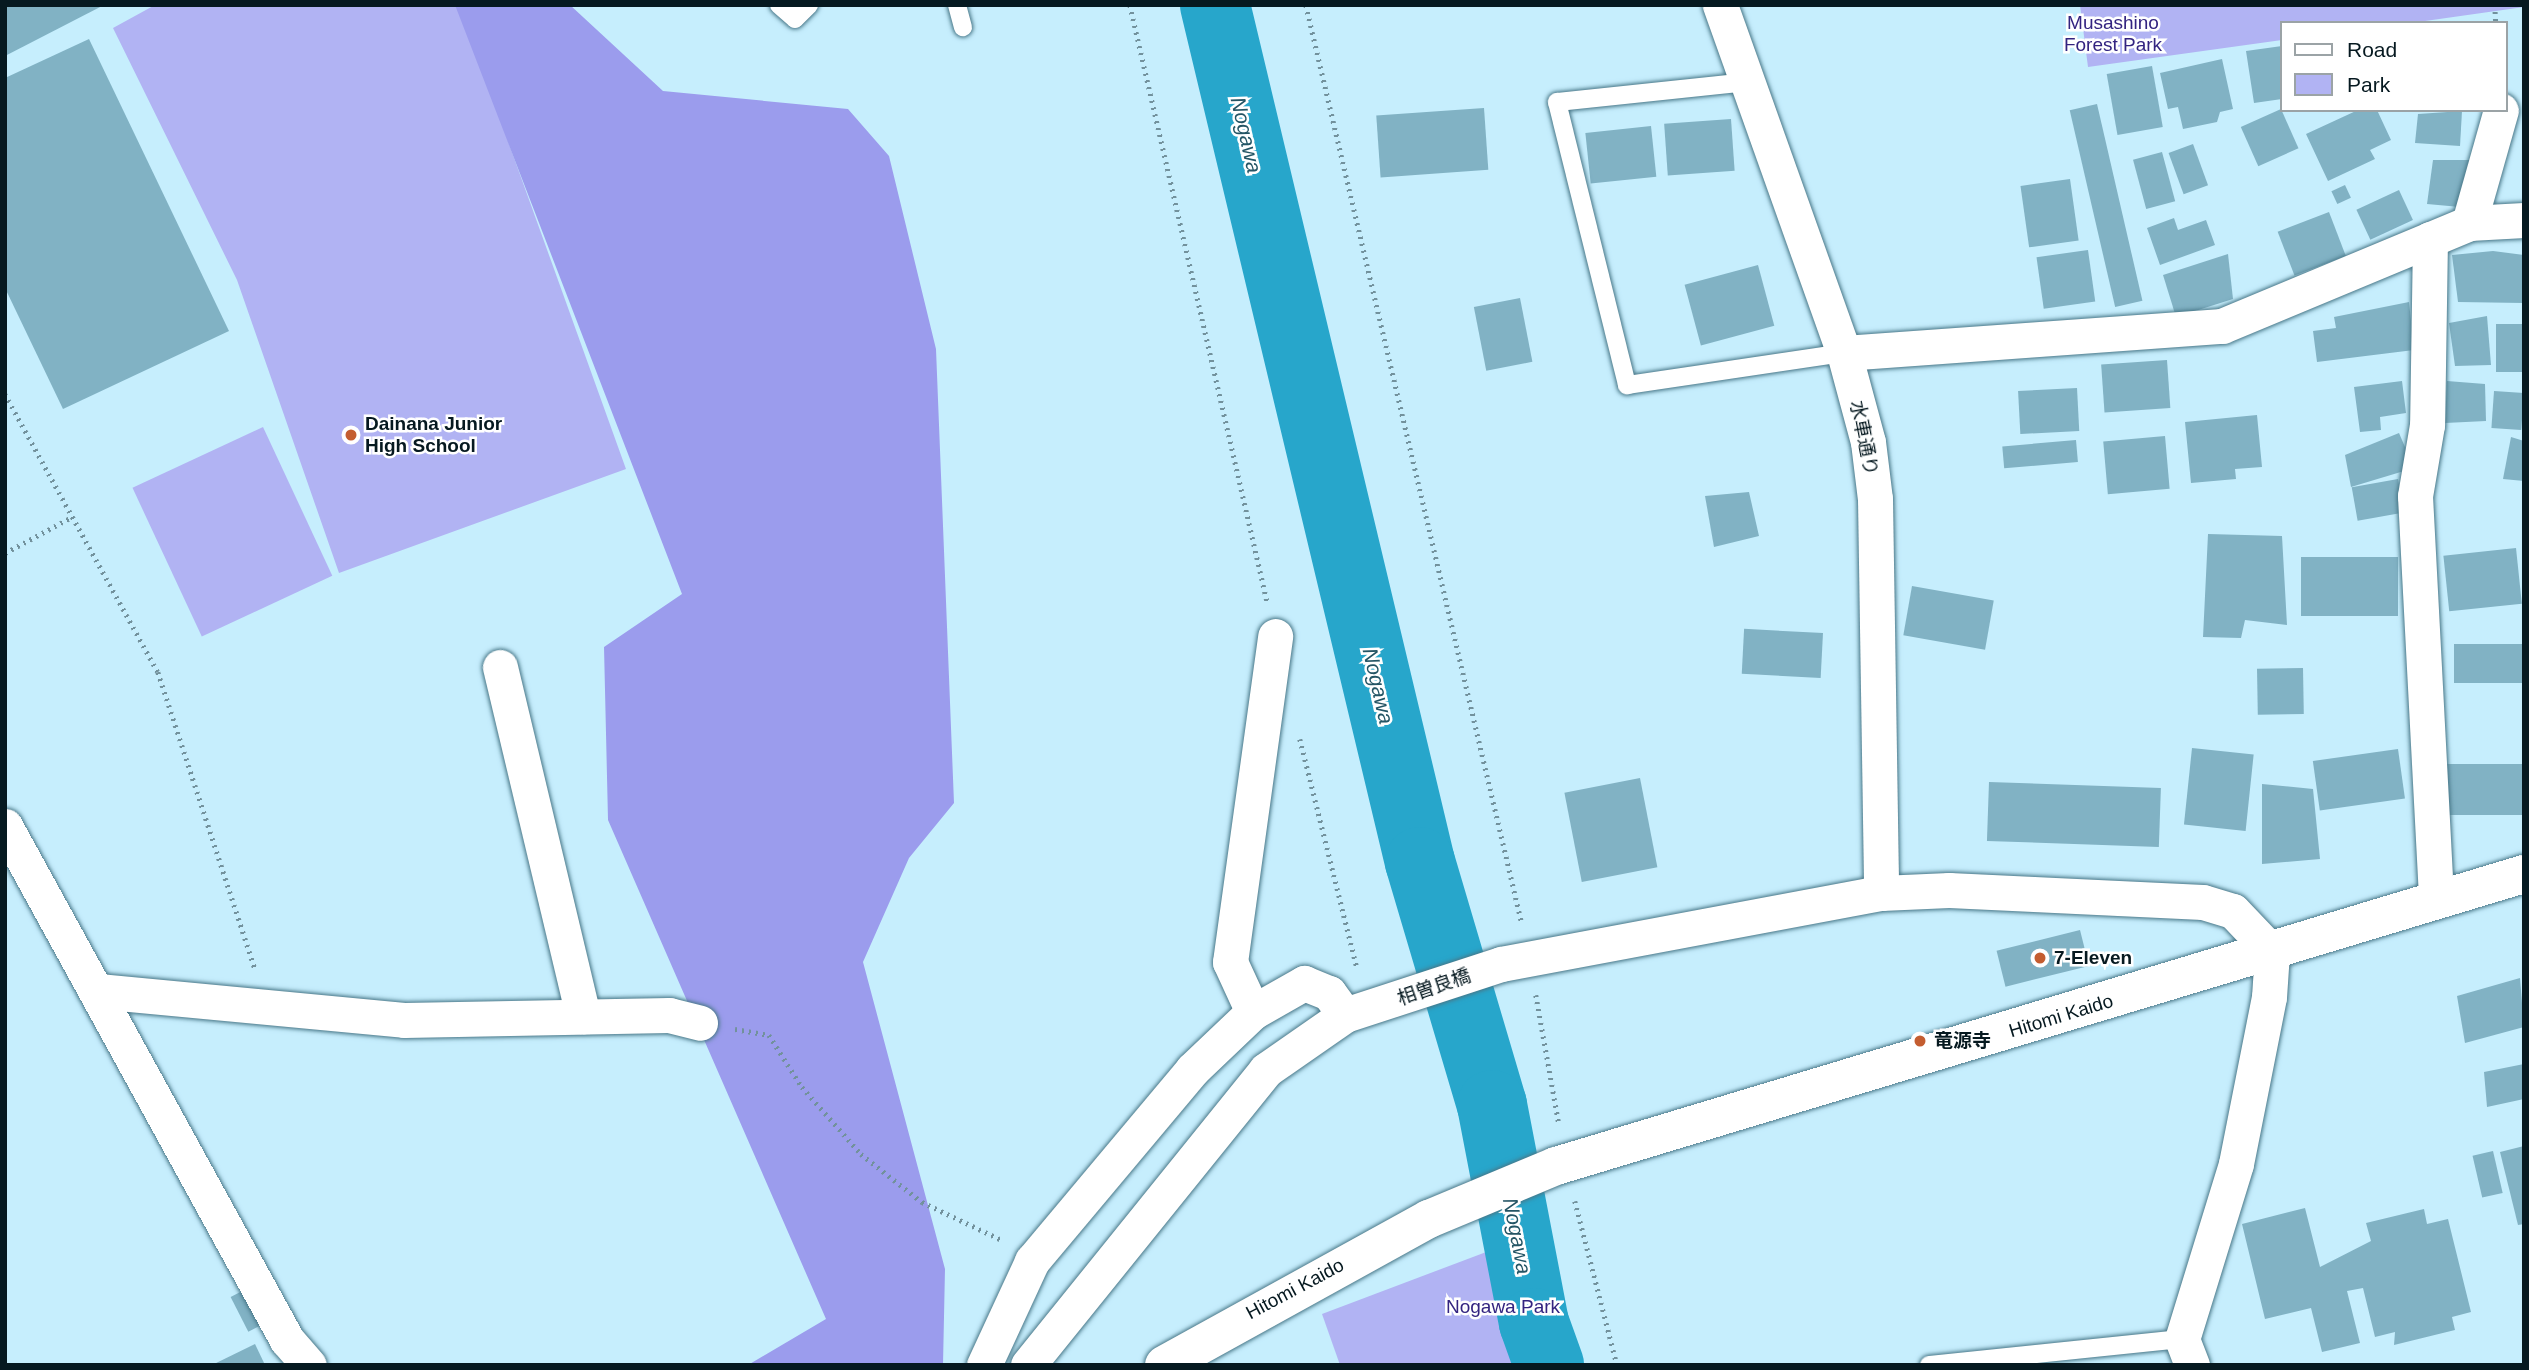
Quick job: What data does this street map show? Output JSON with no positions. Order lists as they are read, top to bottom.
{
  "streets": {
    "main road": ["Hitomi Kaido"],
    "street": ["水車通り", "相曽良橋"]
  },
  "crossings": [
    ["水車通り", "相曽良橋"],
    ["相曽良橋", "Hitomi Kaido"]
  ],
  "water": ["Nogawa"],
  "parks": ["Musashino Forest Park", "Nogawa Park"],
  "places": ["Dainana Junior High School", "7-Eleven", "竜源寺"],
  "legend": ["Road", "Park"]
}
